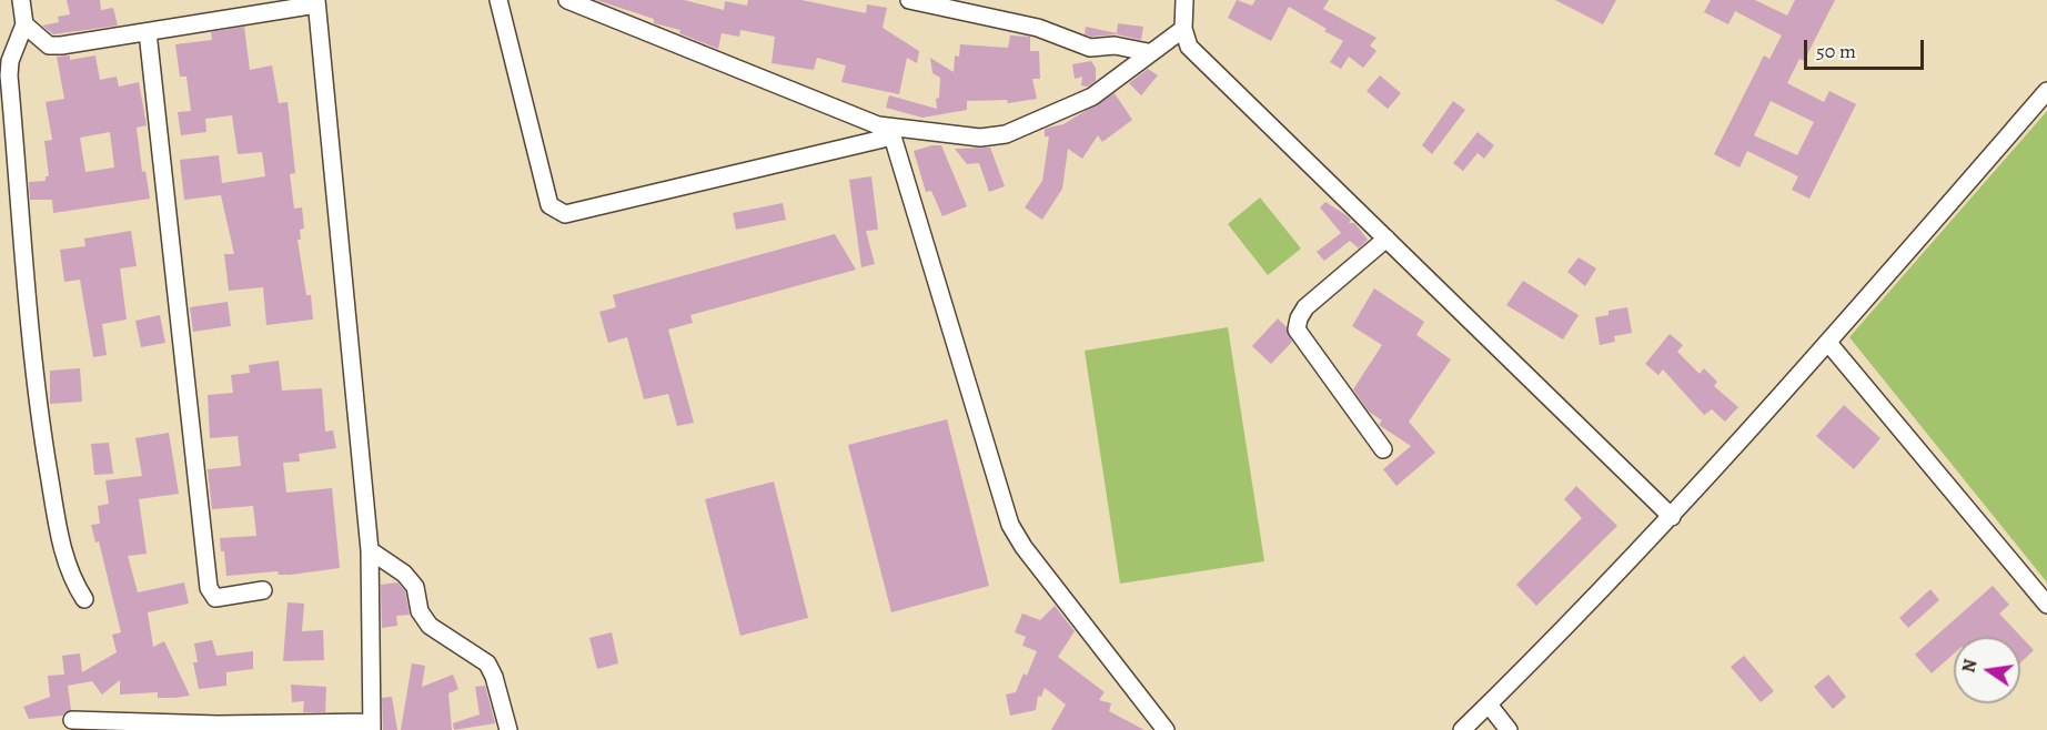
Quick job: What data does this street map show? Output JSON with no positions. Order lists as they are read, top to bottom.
{
  "scale_bar": "50 m",
  "north": "left"
}
